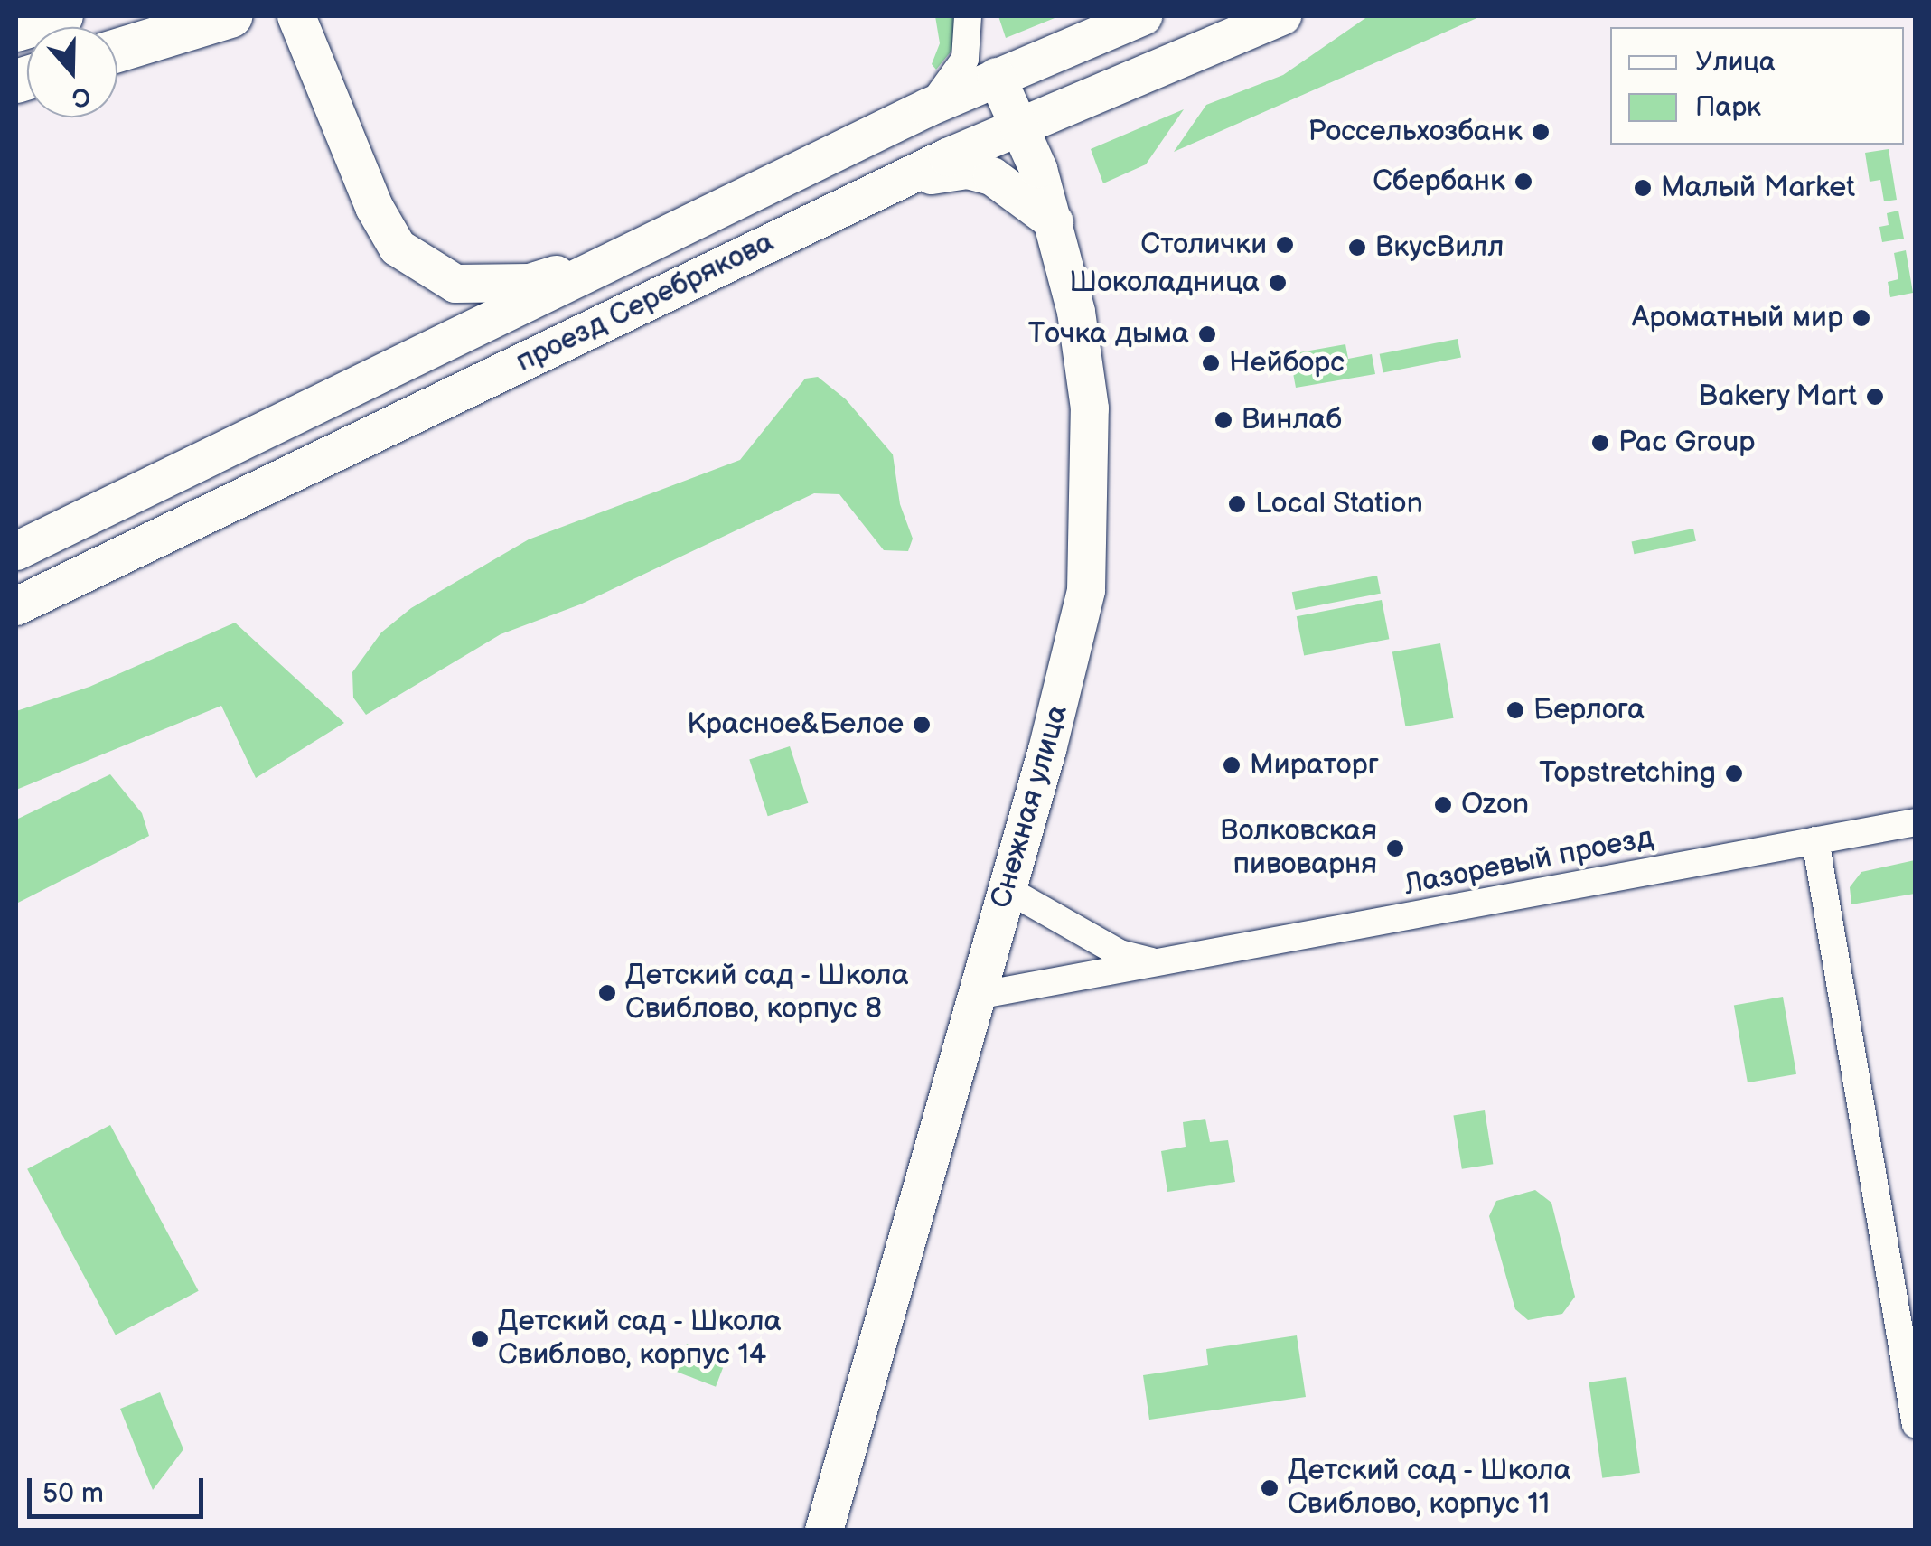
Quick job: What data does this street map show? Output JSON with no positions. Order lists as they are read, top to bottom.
{
  "streets": {
    "main road": ["проезд Серебрякова", "Снежная улица"],
    "street": ["Лазоревый проезд"]
  },
  "crossings": [
    ["проезд Серебрякова", "Снежная улица"],
    ["Снежная улица", "Лазоревый проезд"]
  ],
  "places": [
    "Россельхозбанк",
    "Сбербанк",
    "Малый Market",
    "Столички",
    "ВкусВилл",
    "Шоколадница",
    "Ароматный мир",
    "Точка дыма",
    "Нейборс",
    "Bakery Mart",
    "Винлаб",
    "Pac Group",
    "Local Station",
    "Берлога",
    "Красное&Белое",
    "Мираторг",
    "Topstretching",
    "Ozon",
    "Волковская пивоварня",
    "Детский сад - Школа Свиблово, корпус 8",
    "Детский сад - Школа Свиблово, корпус 14",
    "Детский сад - Школа Свиблово, корпус 11"
  ],
  "legend": ["Улица", "Парк"],
  "scale_bar": "50 m",
  "north": "bottom"
}
